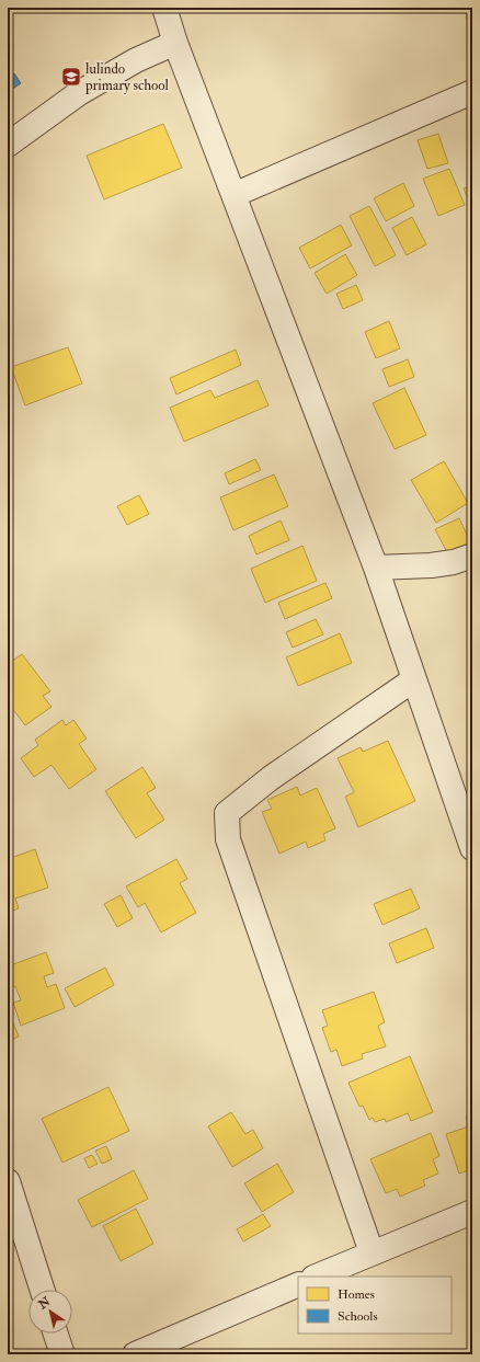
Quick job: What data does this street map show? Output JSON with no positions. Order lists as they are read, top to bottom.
{
  "places": {
    "school or university": ["lulindo primary school"]
  },
  "legend": ["Homes", "Schools"],
  "north": "top left"
}
